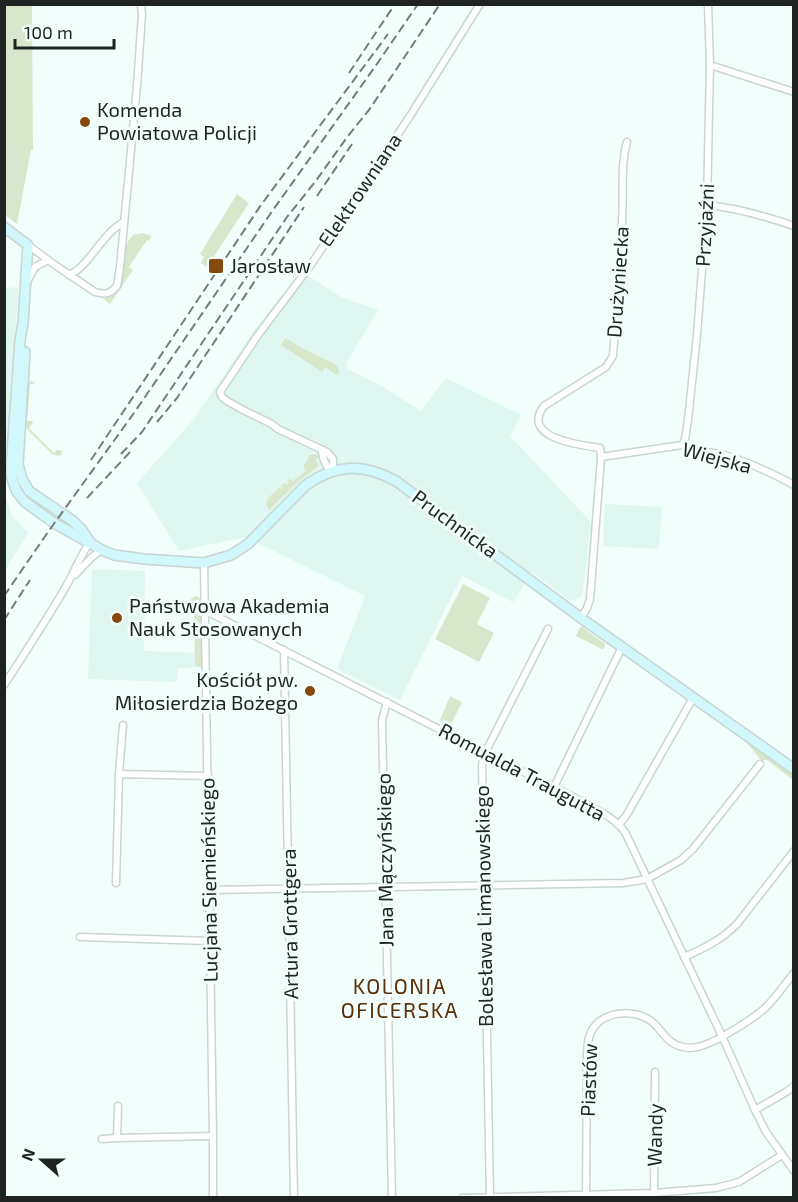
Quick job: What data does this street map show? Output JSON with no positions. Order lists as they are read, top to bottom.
{
  "streets": {
    "main road": ["Pruchnicka"],
    "street": [
      "Elektrowniana",
      "Przyjaźni",
      "Drużyniecka",
      "Wiejska",
      "Romualda Traugutta",
      "Jana Mączyńskiego",
      "Lucjana Siemieńskiego",
      "Bolesława Limanowskiego",
      "Artura Grottgera",
      "Piastów",
      "Wandy"
    ]
  },
  "crossings": [
    ["Elektrowniana", "Pruchnicka"],
    ["Przyjaźni", "Wiejska"],
    ["Drużyniecka", "Wiejska"],
    ["Pruchnicka", "Lucjana Siemieńskiego"],
    ["Romualda Traugutta", "Jana Mączyńskiego"],
    ["Romualda Traugutta", "Lucjana Siemieńskiego"],
    ["Romualda Traugutta", "Bolesława Limanowskiego"],
    ["Romualda Traugutta", "Artura Grottgera"],
    ["Romualda Traugutta", "Piastów"]
  ],
  "districts": ["KOLONIA OFICERSKA"],
  "places": {
    "other": ["Komenda Powiatowa Policji", "Państwowa Akademia Nauk Stosowanych", "Kościół pw. Miłosierdzia Bożego"],
    "transit": ["Jarosław"]
  },
  "scale_bar": "100 m",
  "north": "left"
}
